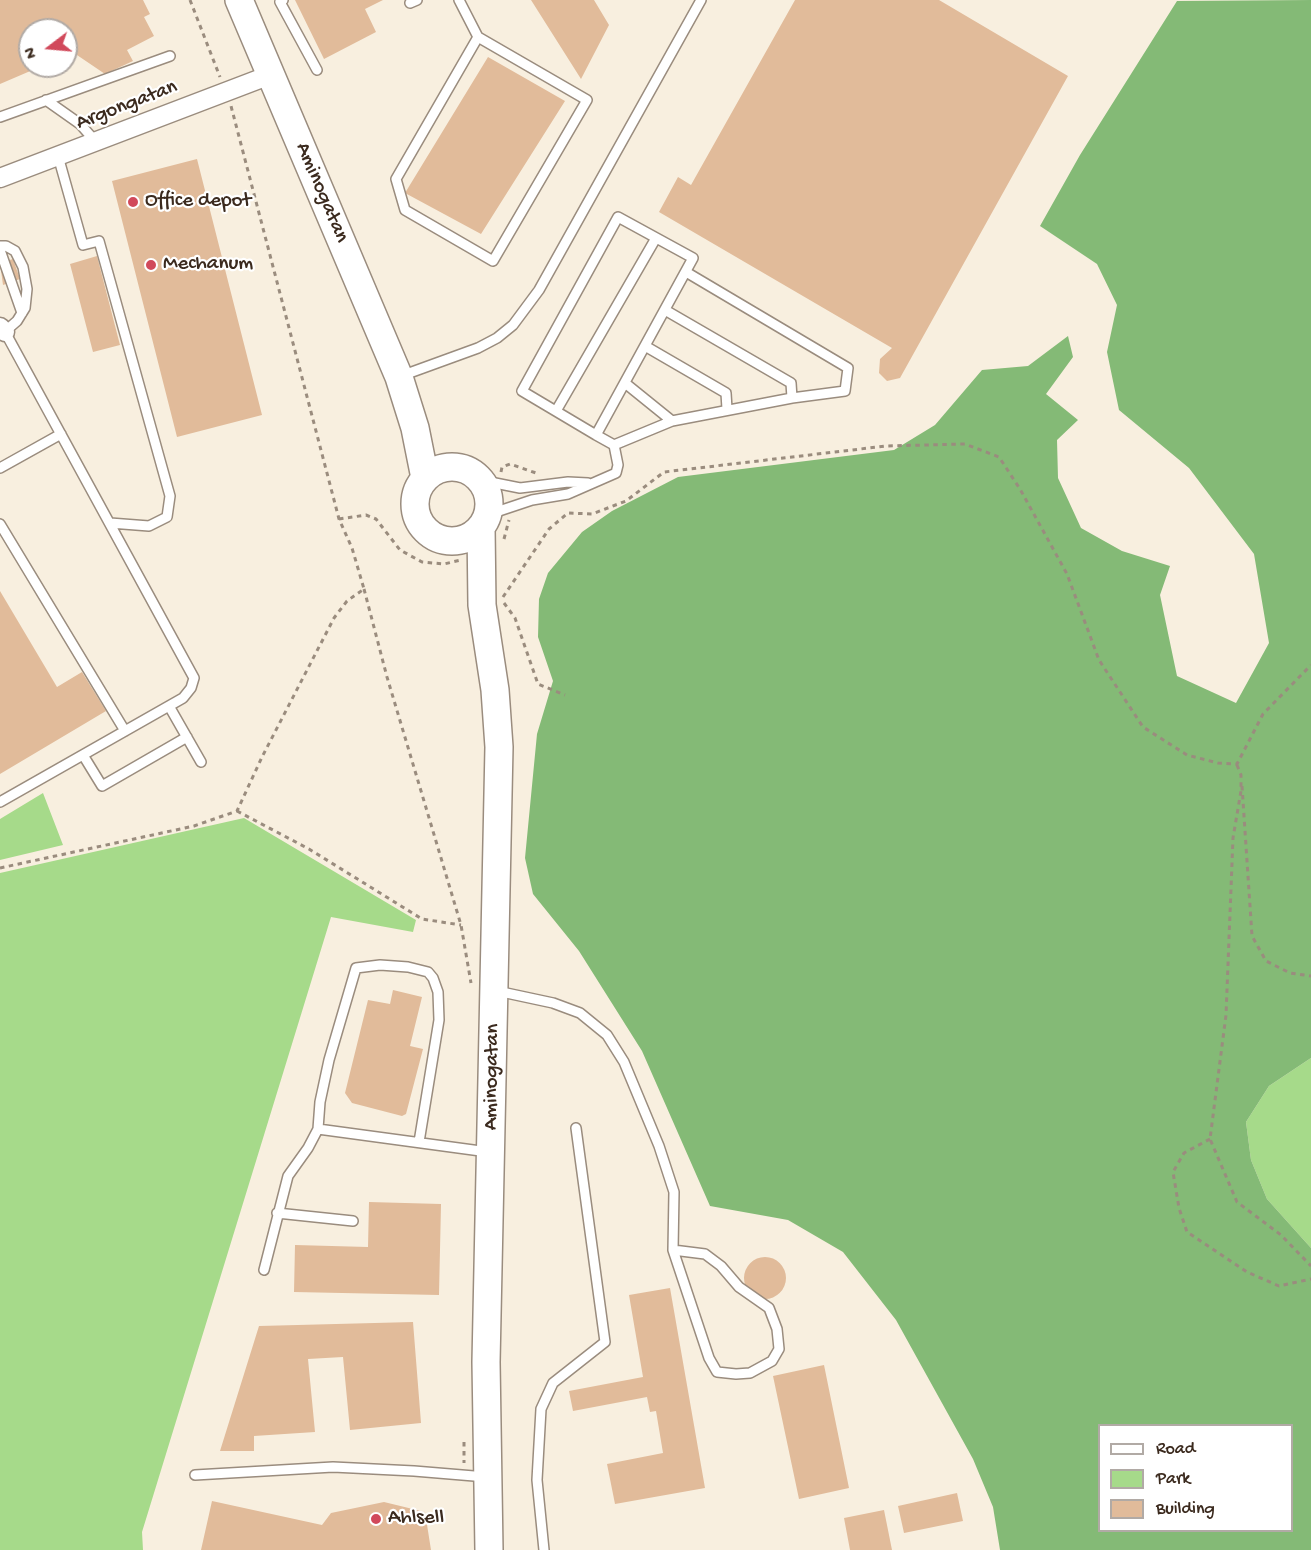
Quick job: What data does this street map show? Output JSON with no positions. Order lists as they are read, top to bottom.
{
  "streets": {
    "street": ["Argongatan", "Aminogatan"]
  },
  "crossings": [
    ["Argongatan", "Aminogatan"]
  ],
  "places": ["Office depot", "Mechanum", "Ahlsell"],
  "legend": ["Road", "Park", "Building"],
  "north": "left"
}
